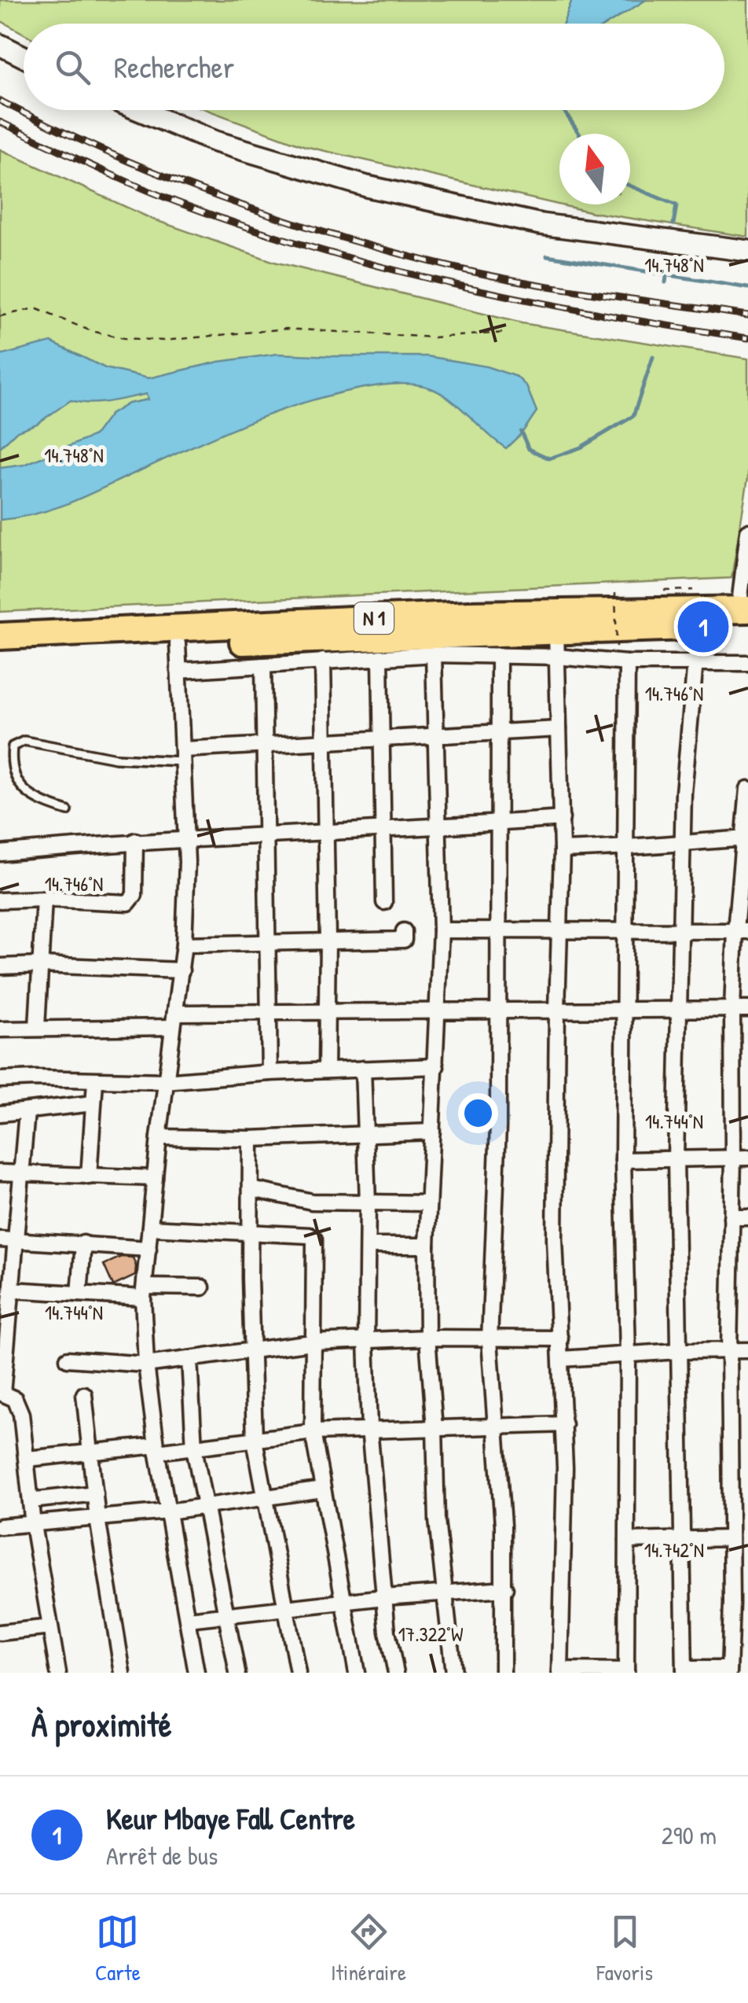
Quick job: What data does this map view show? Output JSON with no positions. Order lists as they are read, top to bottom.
{
  "streets": {
    "highway": ["N 1"]
  },
  "north": "top",
  "page": {
    "search": "Rechercher",
    "pins": "1",
    "heading": "À proximité",
    "list": [
      {
        "mark": "1",
        "name": "Keur Mbaye Fall Centre",
        "note": "Arrêt de bus",
        "value": "290 m"
      }
    ],
    "nav": ["Carte", "Itinéraire", "Favoris"]
  },
  "coordinates": [
    "14.748°N",
    "14.746°N",
    "14.744°N",
    "14.742°N",
    "17.322°W"
  ]
}
